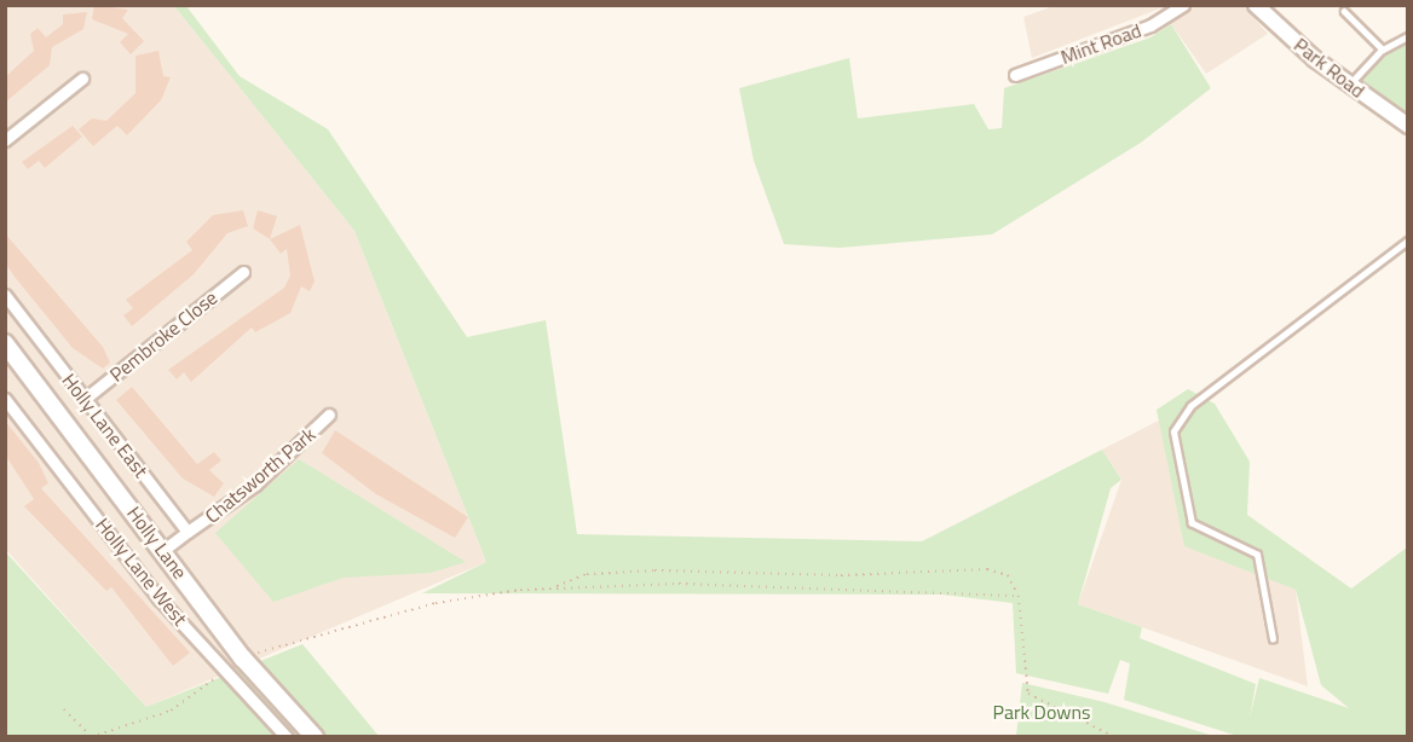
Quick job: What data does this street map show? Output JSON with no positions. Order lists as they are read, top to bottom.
{
  "streets": {
    "main road": ["Holly Lane"],
    "street": [
      "Mint Road",
      "Park Road",
      "Pembroke Close",
      "Holly Lane East",
      "Chatsworth Park",
      "Holly Lane West"
    ]
  },
  "crossings": [
    ["Pembroke Close", "Holly Lane East"],
    ["Holly Lane East", "Chatsworth Park"],
    ["Holly Lane", "Holly Lane West"]
  ],
  "parks": ["Park Downs"]
}
